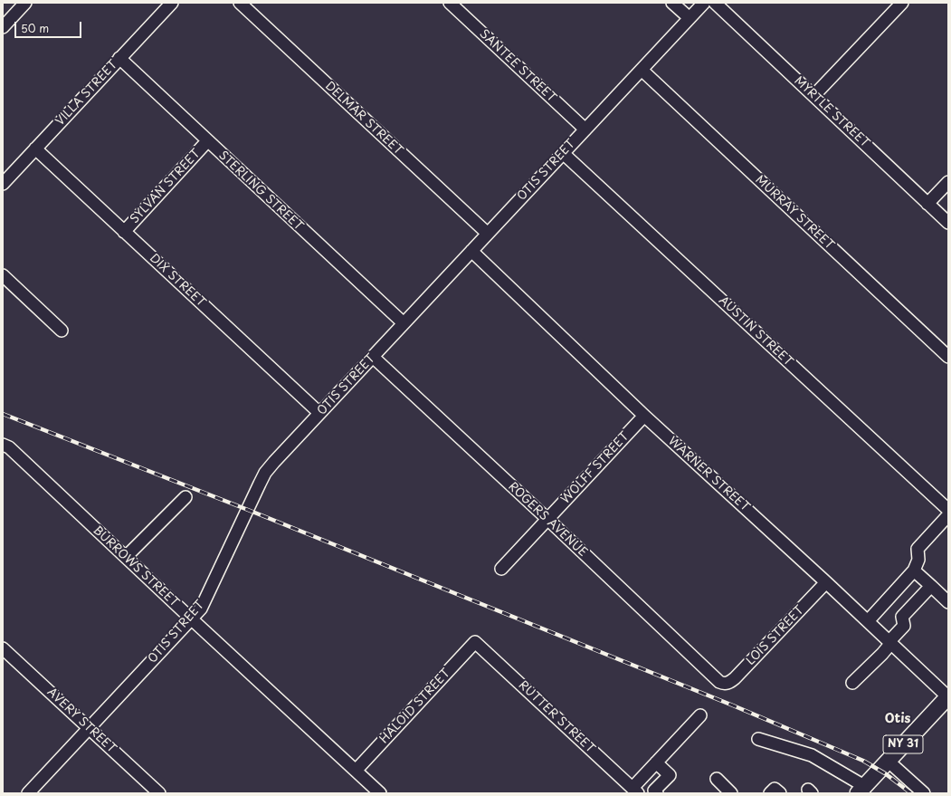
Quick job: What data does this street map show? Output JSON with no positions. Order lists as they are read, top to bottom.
{
  "streets": {
    "main road": ["NY 31"],
    "street": [
      "SANTEE STREET",
      "VILLA STREET",
      "MYRTLE STREET",
      "DELMAR STREET",
      "OTIS STREET",
      "SYLVAN STREET",
      "STERLING STREET",
      "MURRAY STREET",
      "DIX STREET",
      "AUSTIN STREET",
      "WOLFF STREET",
      "WARNER STREET",
      "ROGERS AVENUE",
      "BURROWS STREET",
      "LOIS STREET",
      "HALOID STREET",
      "RUTTER STREET",
      "AVERY STREET"
    ]
  },
  "crossings": [
    ["SANTEE STREET", "OTIS STREET"],
    ["VILLA STREET", "STERLING STREET"],
    ["VILLA STREET", "DIX STREET"],
    ["DELMAR STREET", "OTIS STREET"],
    ["OTIS STREET", "STERLING STREET"],
    ["OTIS STREET", "MURRAY STREET"],
    ["OTIS STREET", "DIX STREET"],
    ["OTIS STREET", "AUSTIN STREET"],
    ["OTIS STREET", "WARNER STREET"],
    ["OTIS STREET", "ROGERS AVENUE"],
    ["OTIS STREET", "BURROWS STREET"],
    ["OTIS STREET", "AVERY STREET"],
    ["SYLVAN STREET", "STERLING STREET"],
    ["SYLVAN STREET", "DIX STREET"],
    ["WOLFF STREET", "WARNER STREET"],
    ["WOLFF STREET", "ROGERS AVENUE"],
    ["WARNER STREET", "LOIS STREET"],
    ["WARNER STREET", "NY 31"],
    ["ROGERS AVENUE", "LOIS STREET"],
    ["BURROWS STREET", "HALOID STREET"],
    ["HALOID STREET", "RUTTER STREET"]
  ],
  "districts": ["Otis"],
  "scale_bar": "50 m"
}
